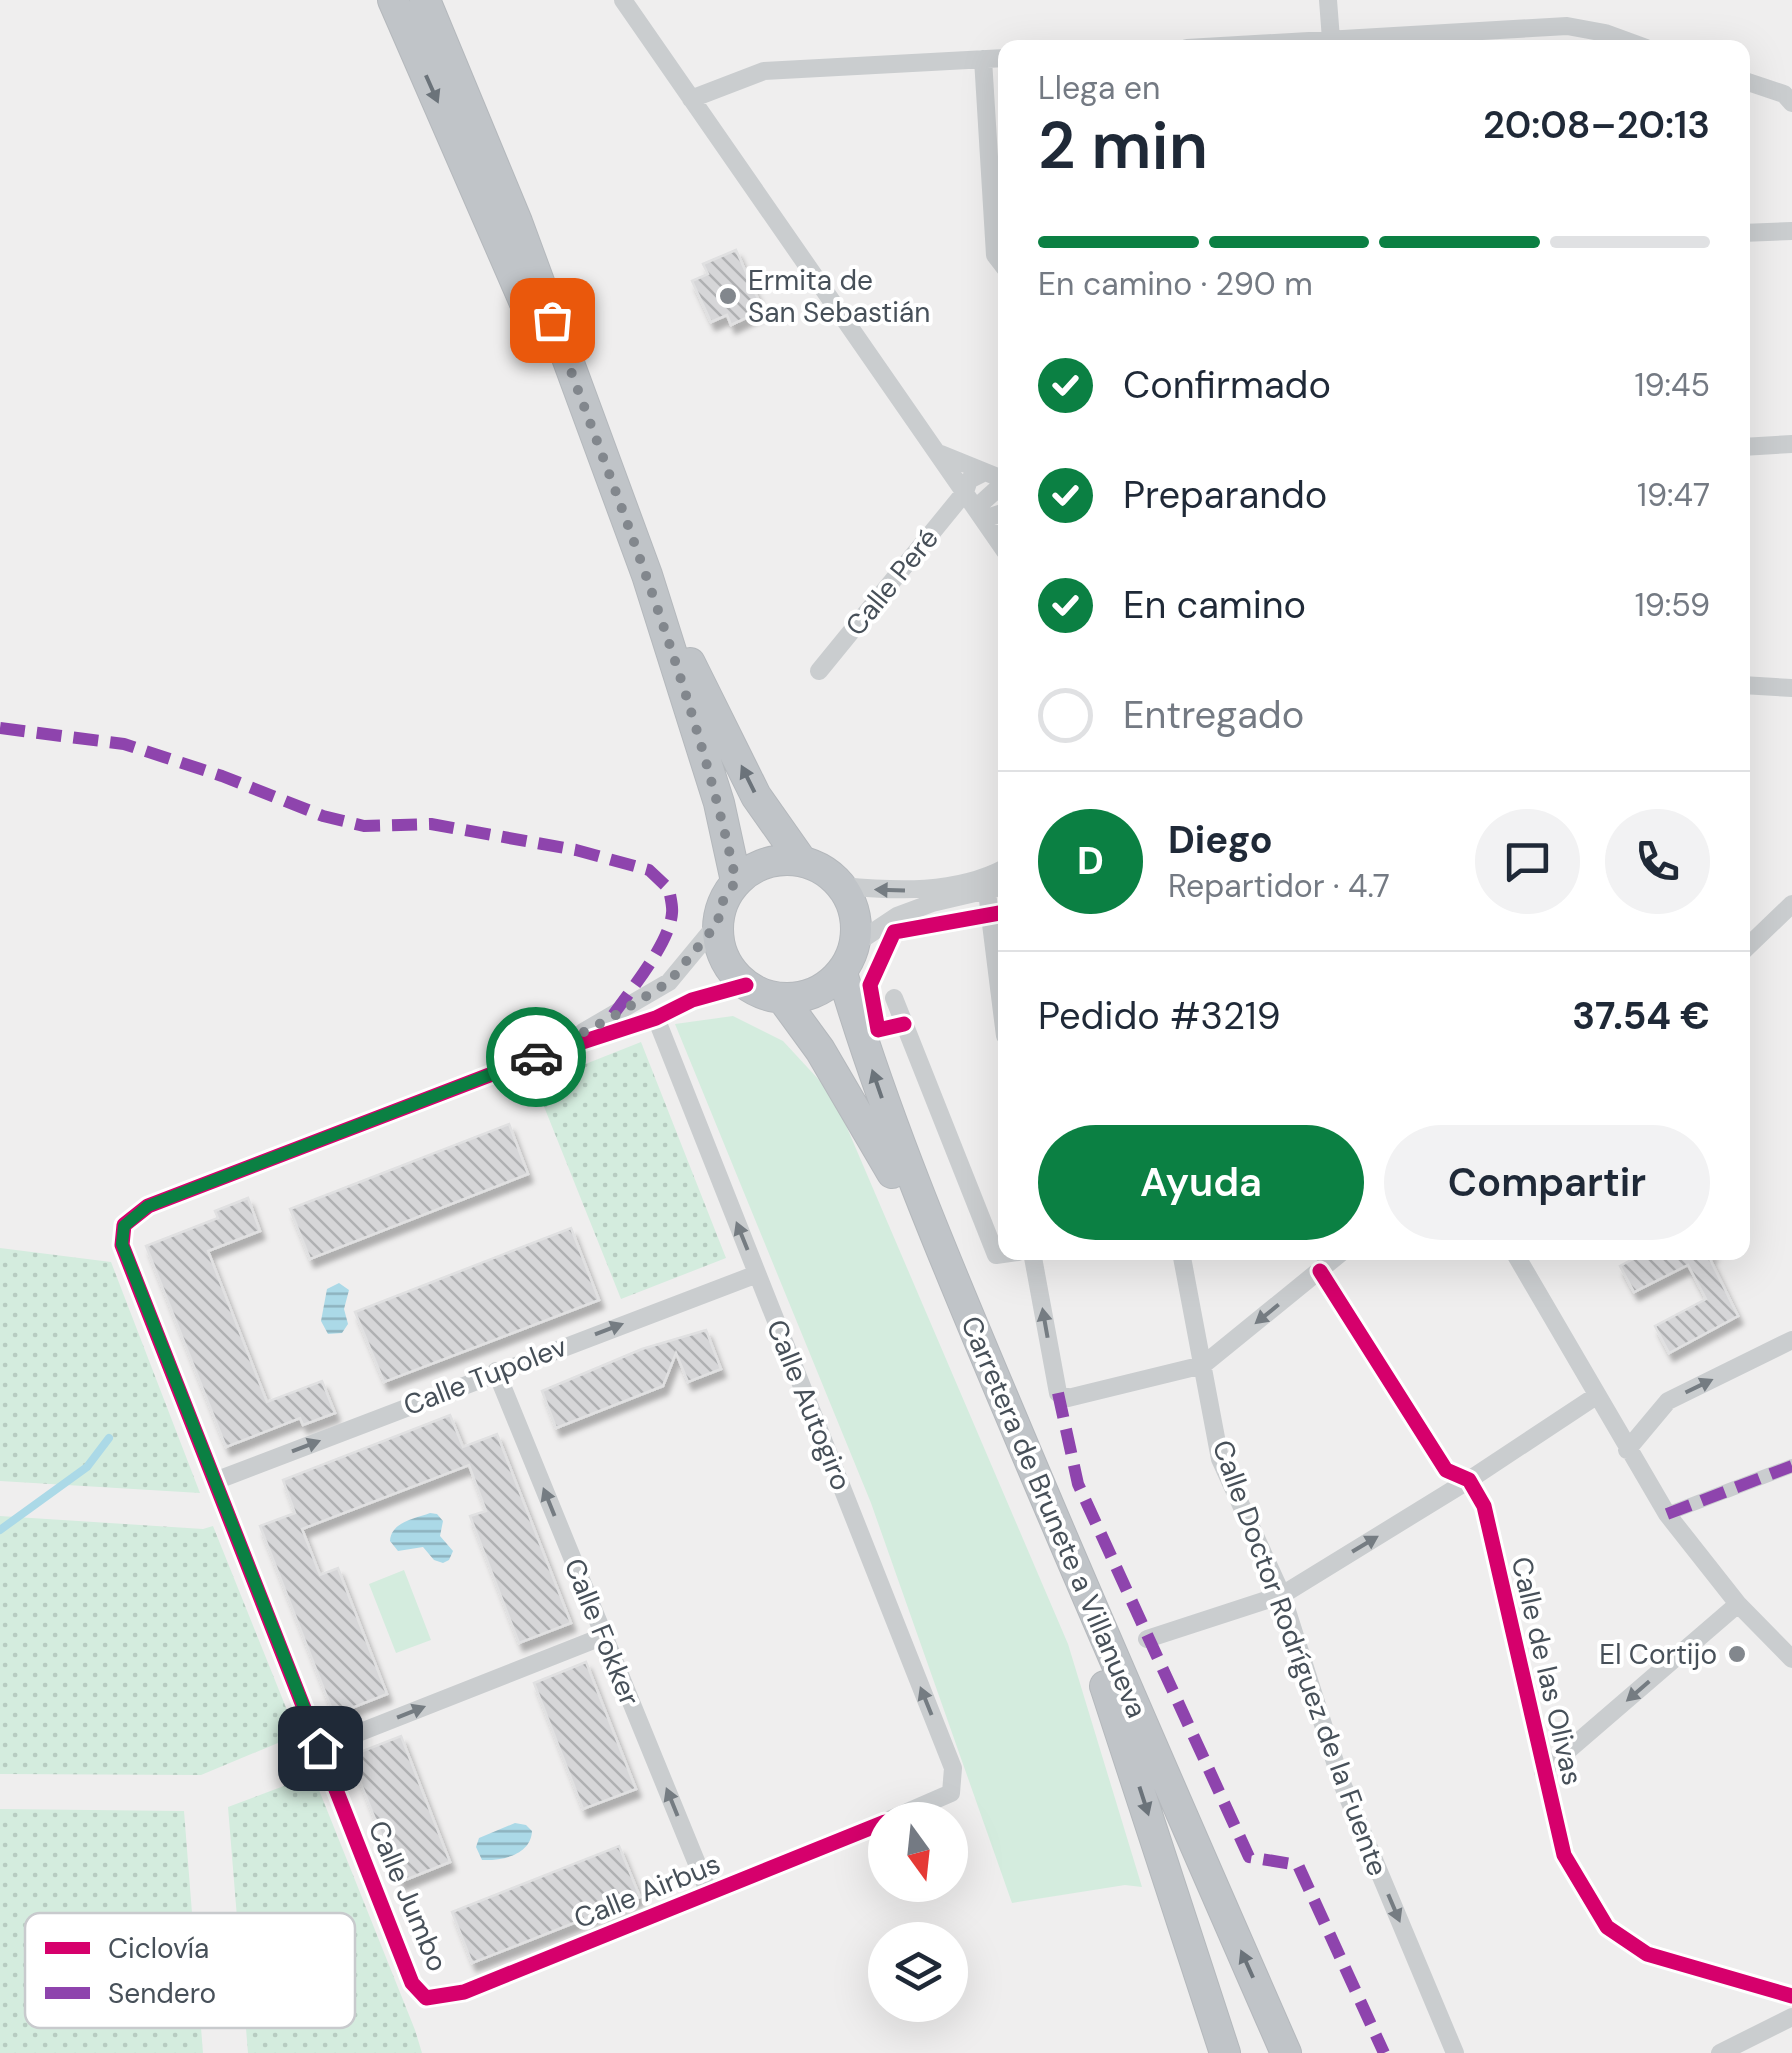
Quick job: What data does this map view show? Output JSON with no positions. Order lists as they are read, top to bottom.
{
  "streets": {
    "highway": ["Carretera de Brunete a Villanueva"],
    "street": [
      "Calle Peré",
      "Calle Tupolev",
      "Calle Autogiro",
      "Calle Fokker",
      "Calle Doctor Rodríguez de la Fuente",
      "Calle de las Olivas",
      "Calle Airbus",
      "Calle Jumbo"
    ]
  },
  "crossings": [
    ["Calle Tupolev", "Calle Autogiro"],
    ["Calle Tupolev", "Calle Fokker"],
    ["Calle Tupolev", "Calle Jumbo"],
    ["Calle Autogiro", "Calle Airbus"],
    ["Calle Fokker", "Calle Airbus"],
    ["Calle Airbus", "Calle Jumbo"]
  ],
  "one_way": [
    "Calle Tupolev",
    "Calle Autogiro",
    "Calle Fokker",
    "Calle Doctor Rodríguez de la Fuente"
  ],
  "places": ["Ermita de San Sebastián", "El Cortijo"],
  "legend": ["Ciclovía", "Sendero"],
  "north": "bottom",
  "page": {
    "heading": ["2 min", "Llega en", "20:08–20:13"],
    "panel": [
      "Diego",
      "Repartidor · 4.7",
      "Pedido #3219",
      "37.54 €"
    ],
    "bar": "En camino · 290 m",
    "list": [
      ["Confirmado", "19:45"],
      ["Preparando", "19:47"],
      ["En camino", "19:59"],
      "Entregado"
    ],
    "round": "D",
    "buttons": ["Ayuda", "Compartir"]
  }
}
